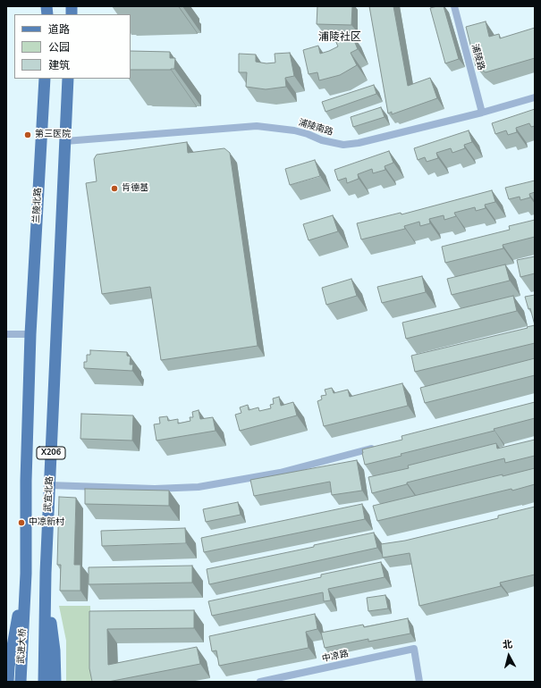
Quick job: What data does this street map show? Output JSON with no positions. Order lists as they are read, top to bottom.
{
  "streets": {
    "main road": [
      "兰陵北路",
      "X206",
      "武宜北路",
      "武进大桥"
    ],
    "street": ["浦陵路", "浦陵南路", "中凉路"]
  },
  "crossings": [
    ["浦陵路", "浦陵南路"],
    ["浦陵南路", "武宜北路"],
    ["兰陵北路", "X206"],
    ["X206", "武宜北路"],
    ["X206", "武进大桥"],
    ["武宜北路", "武进大桥"]
  ],
  "districts": ["浦陵社区"],
  "places": ["第三医院", "肯德基", "中凉新村"],
  "legend": ["道路", "公园", "建筑"],
  "north": "top"
}
